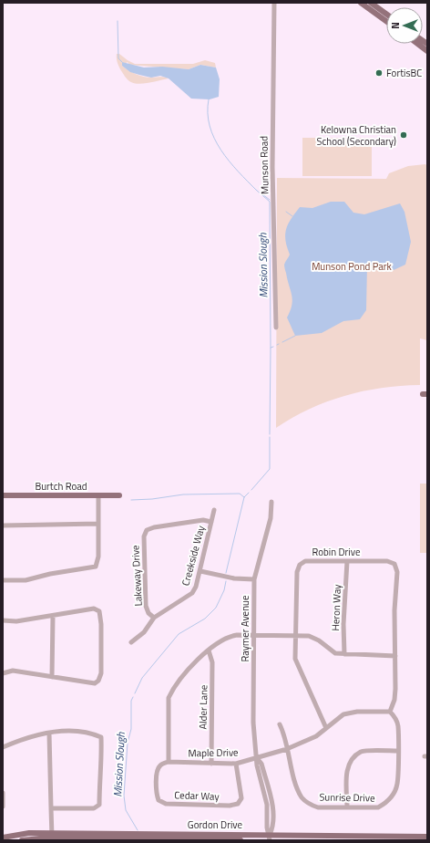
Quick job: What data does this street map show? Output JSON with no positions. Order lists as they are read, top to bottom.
{
  "streets": {
    "main road": ["Burtch Road", "Gordon Drive"],
    "street": [
      "Munson Road",
      "Robin Drive",
      "Creekside Way",
      "Lakeway Drive",
      "Heron Way",
      "Raymer Avenue",
      "Alder Lane",
      "Maple Drive",
      "Cedar Way",
      "Sunrise Drive"
    ]
  },
  "crossings": [
    ["Robin Drive", "Heron Way"],
    ["Robin Drive", "Sunrise Drive"],
    ["Creekside Way", "Lakeway Drive"],
    ["Raymer Avenue", "Maple Drive"],
    ["Raymer Avenue", "Gordon Drive"],
    ["Alder Lane", "Maple Drive"],
    ["Maple Drive", "Cedar Way"]
  ],
  "water": ["Mission Slough"],
  "parks": ["Munson Pond Park"],
  "places": ["FortisBC", "Kelowna Christian School (Secondary)"],
  "north": "left"
}
